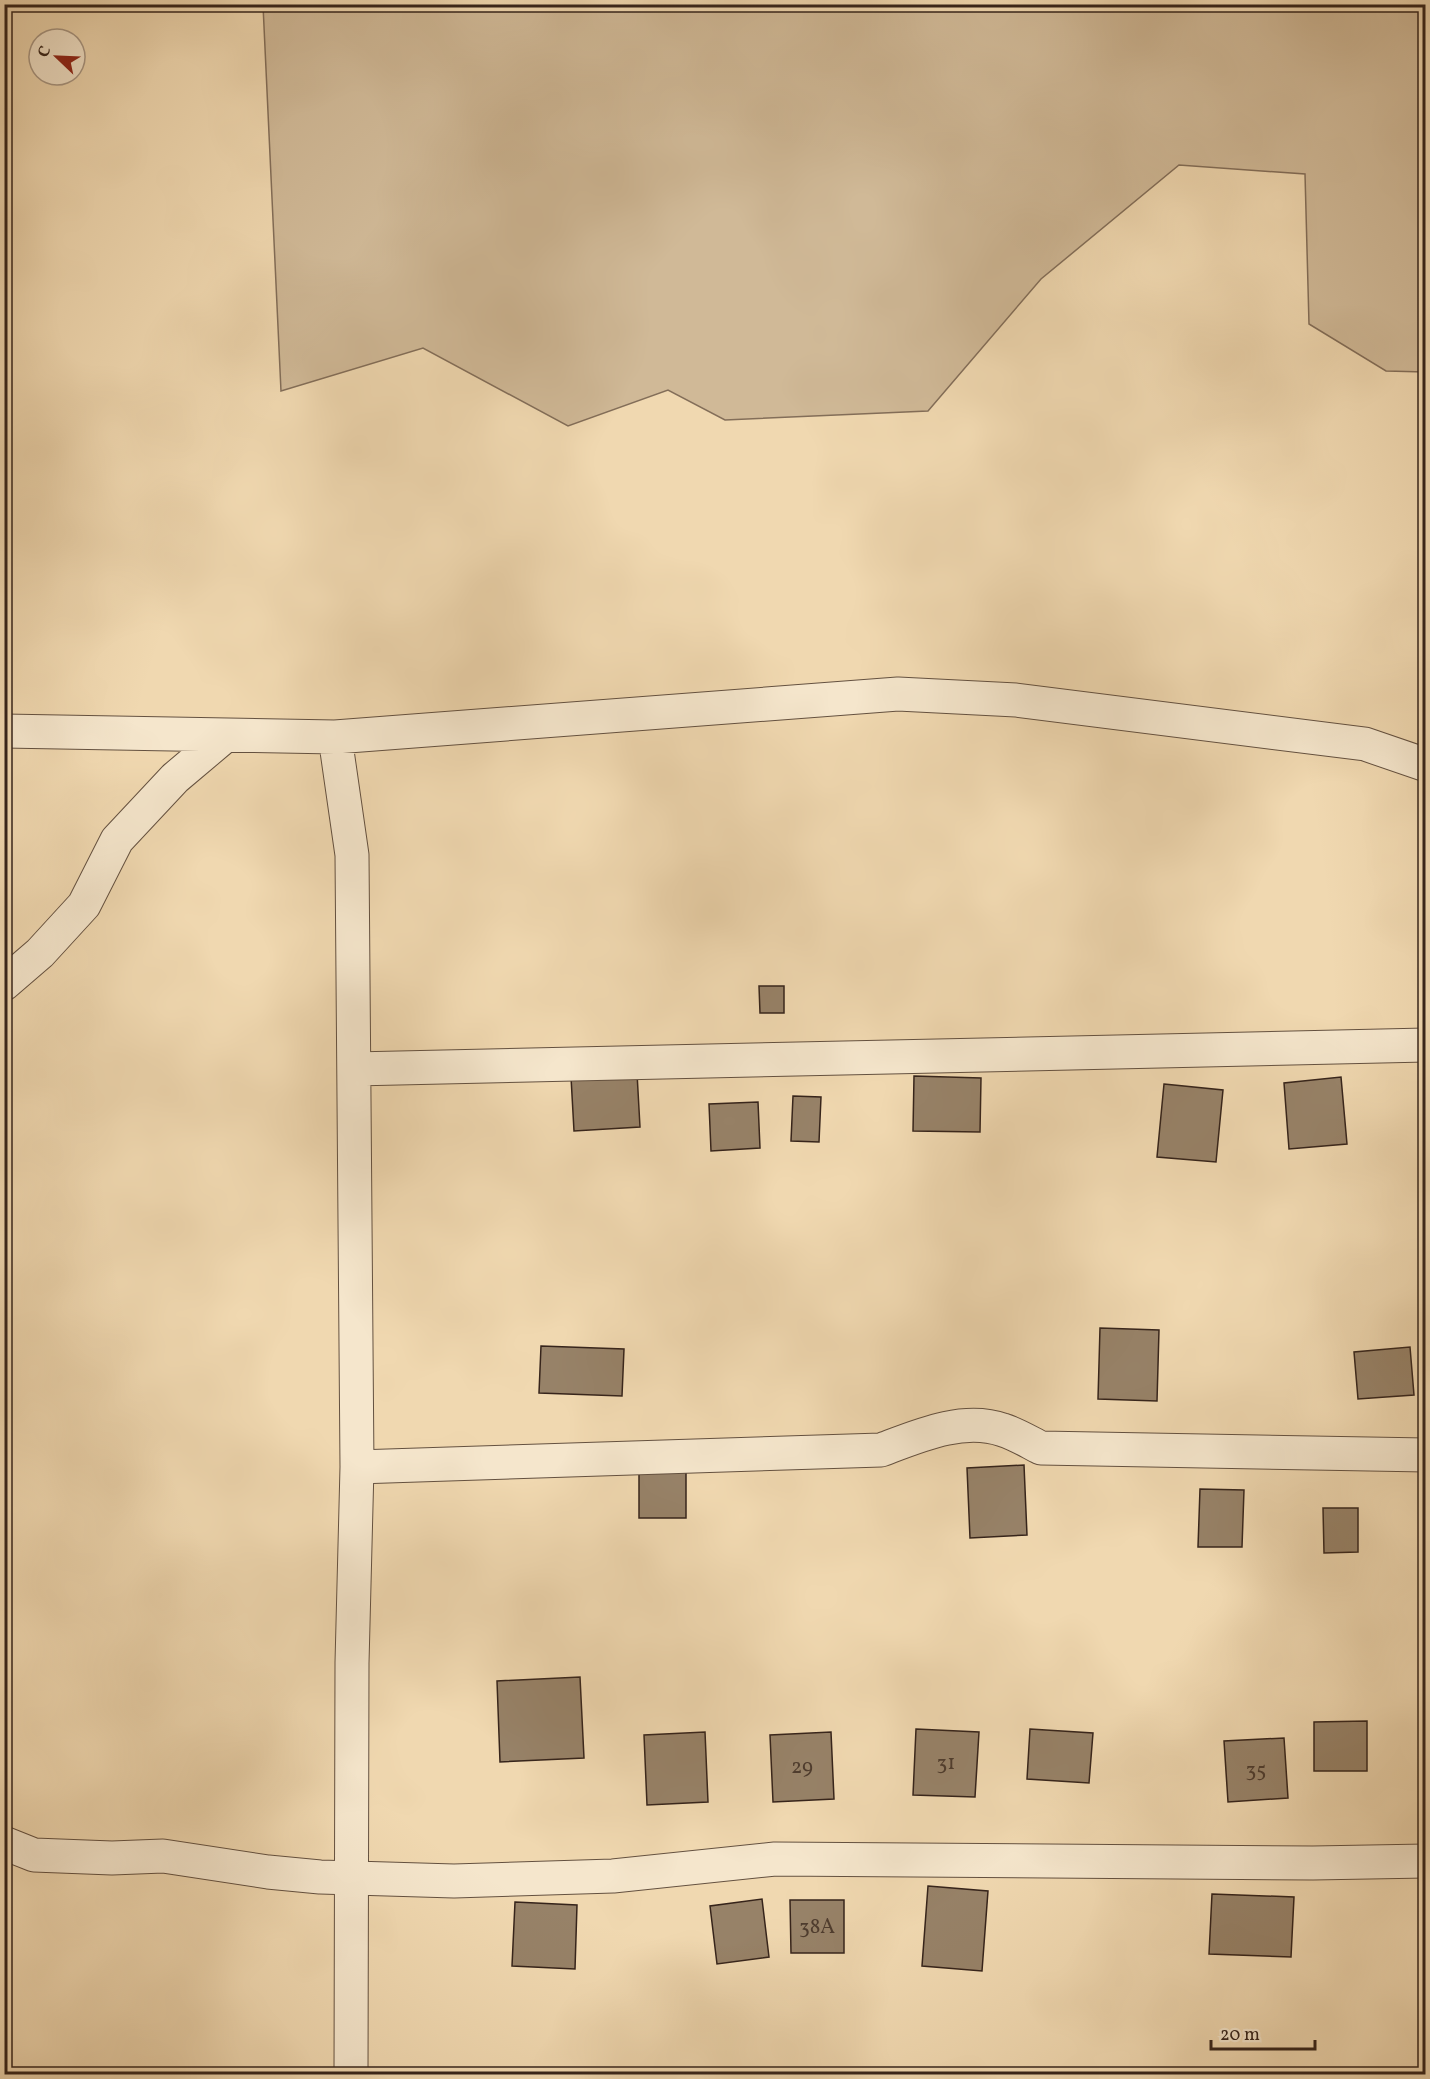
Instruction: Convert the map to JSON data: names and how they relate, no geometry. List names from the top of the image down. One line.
{"house_numbers":["31","29","35","38А"],"scale_bar":"20 m","north":"top left"}
